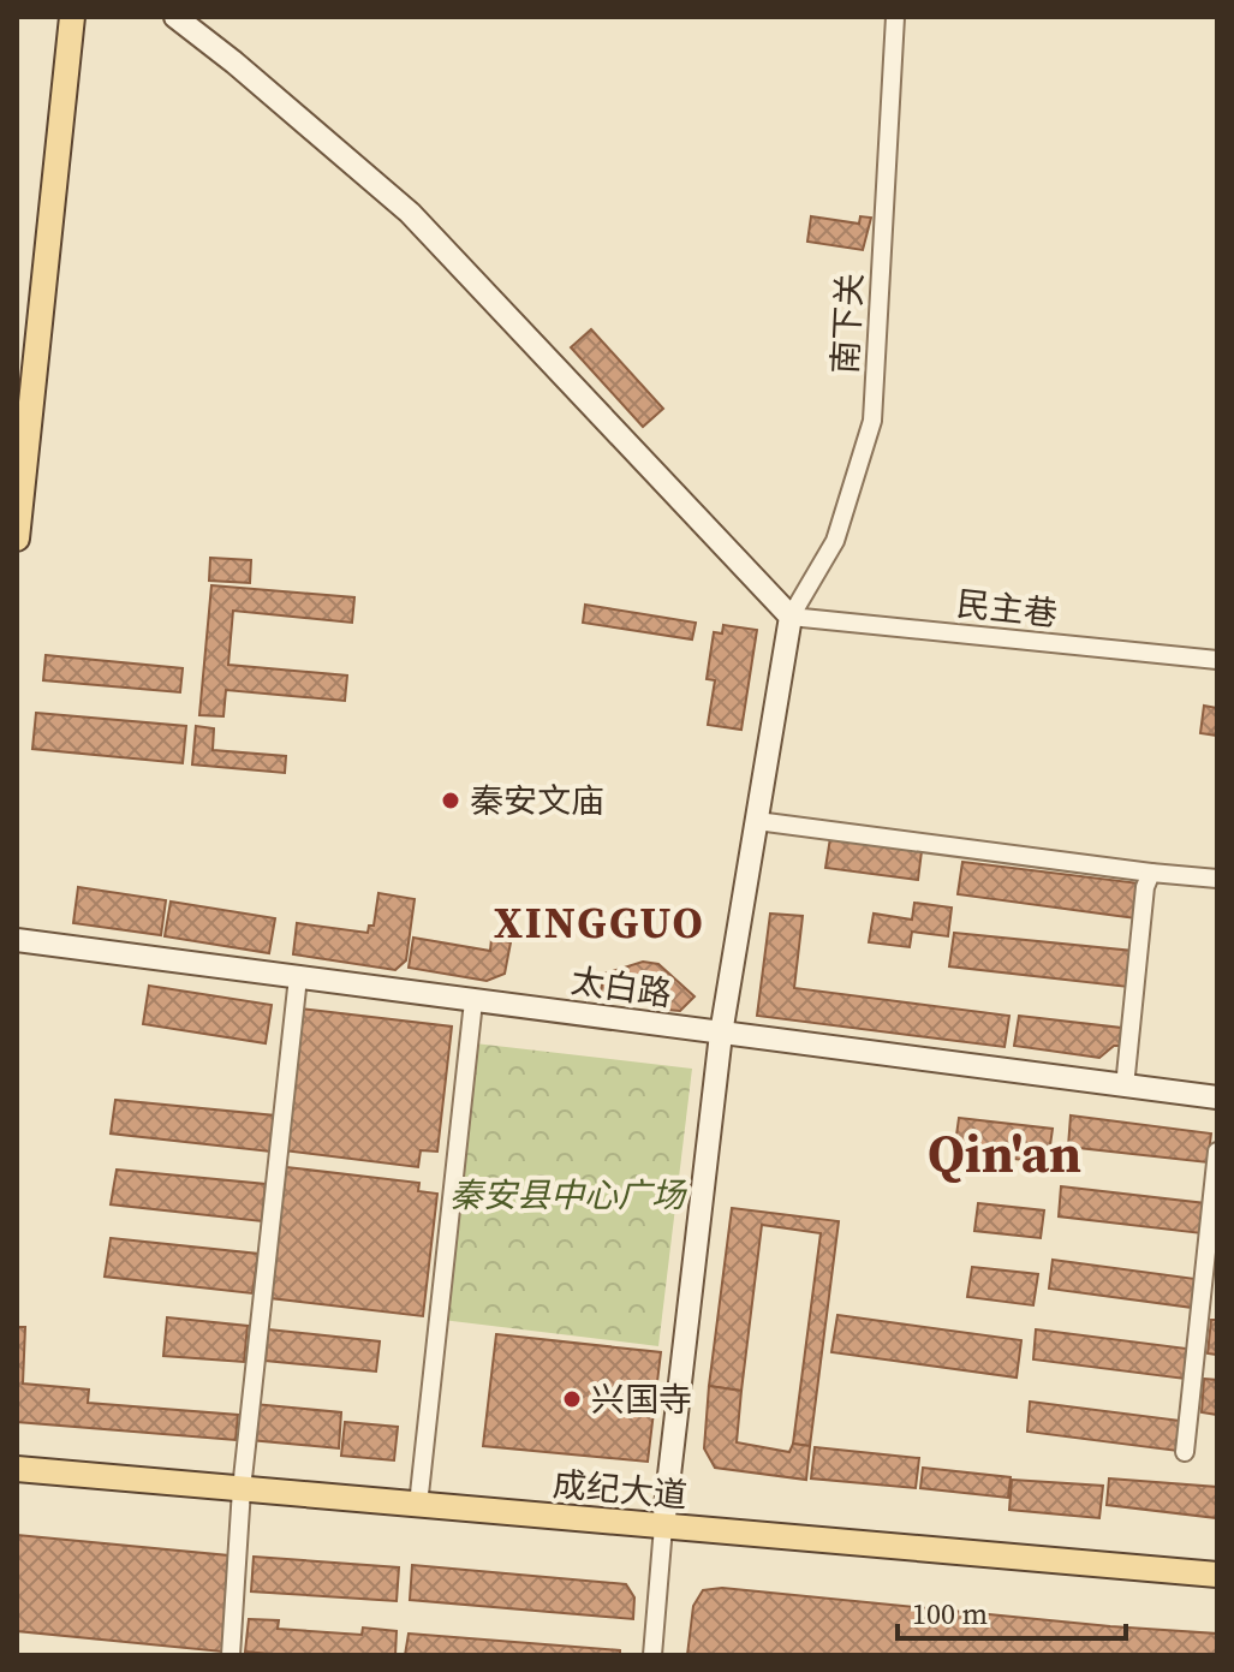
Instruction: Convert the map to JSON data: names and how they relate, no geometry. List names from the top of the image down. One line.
{"streets":{"main road":["太白路","成纪大道"],"street":["南下关","民主巷"]},"crossings":[["南下关","民主巷"]],"districts":["XINGGUO","Qin'an"],"parks":["秦安县中心广场"],"places":["秦安文庙","兴国寺"],"scale_bar":"100 m"}
